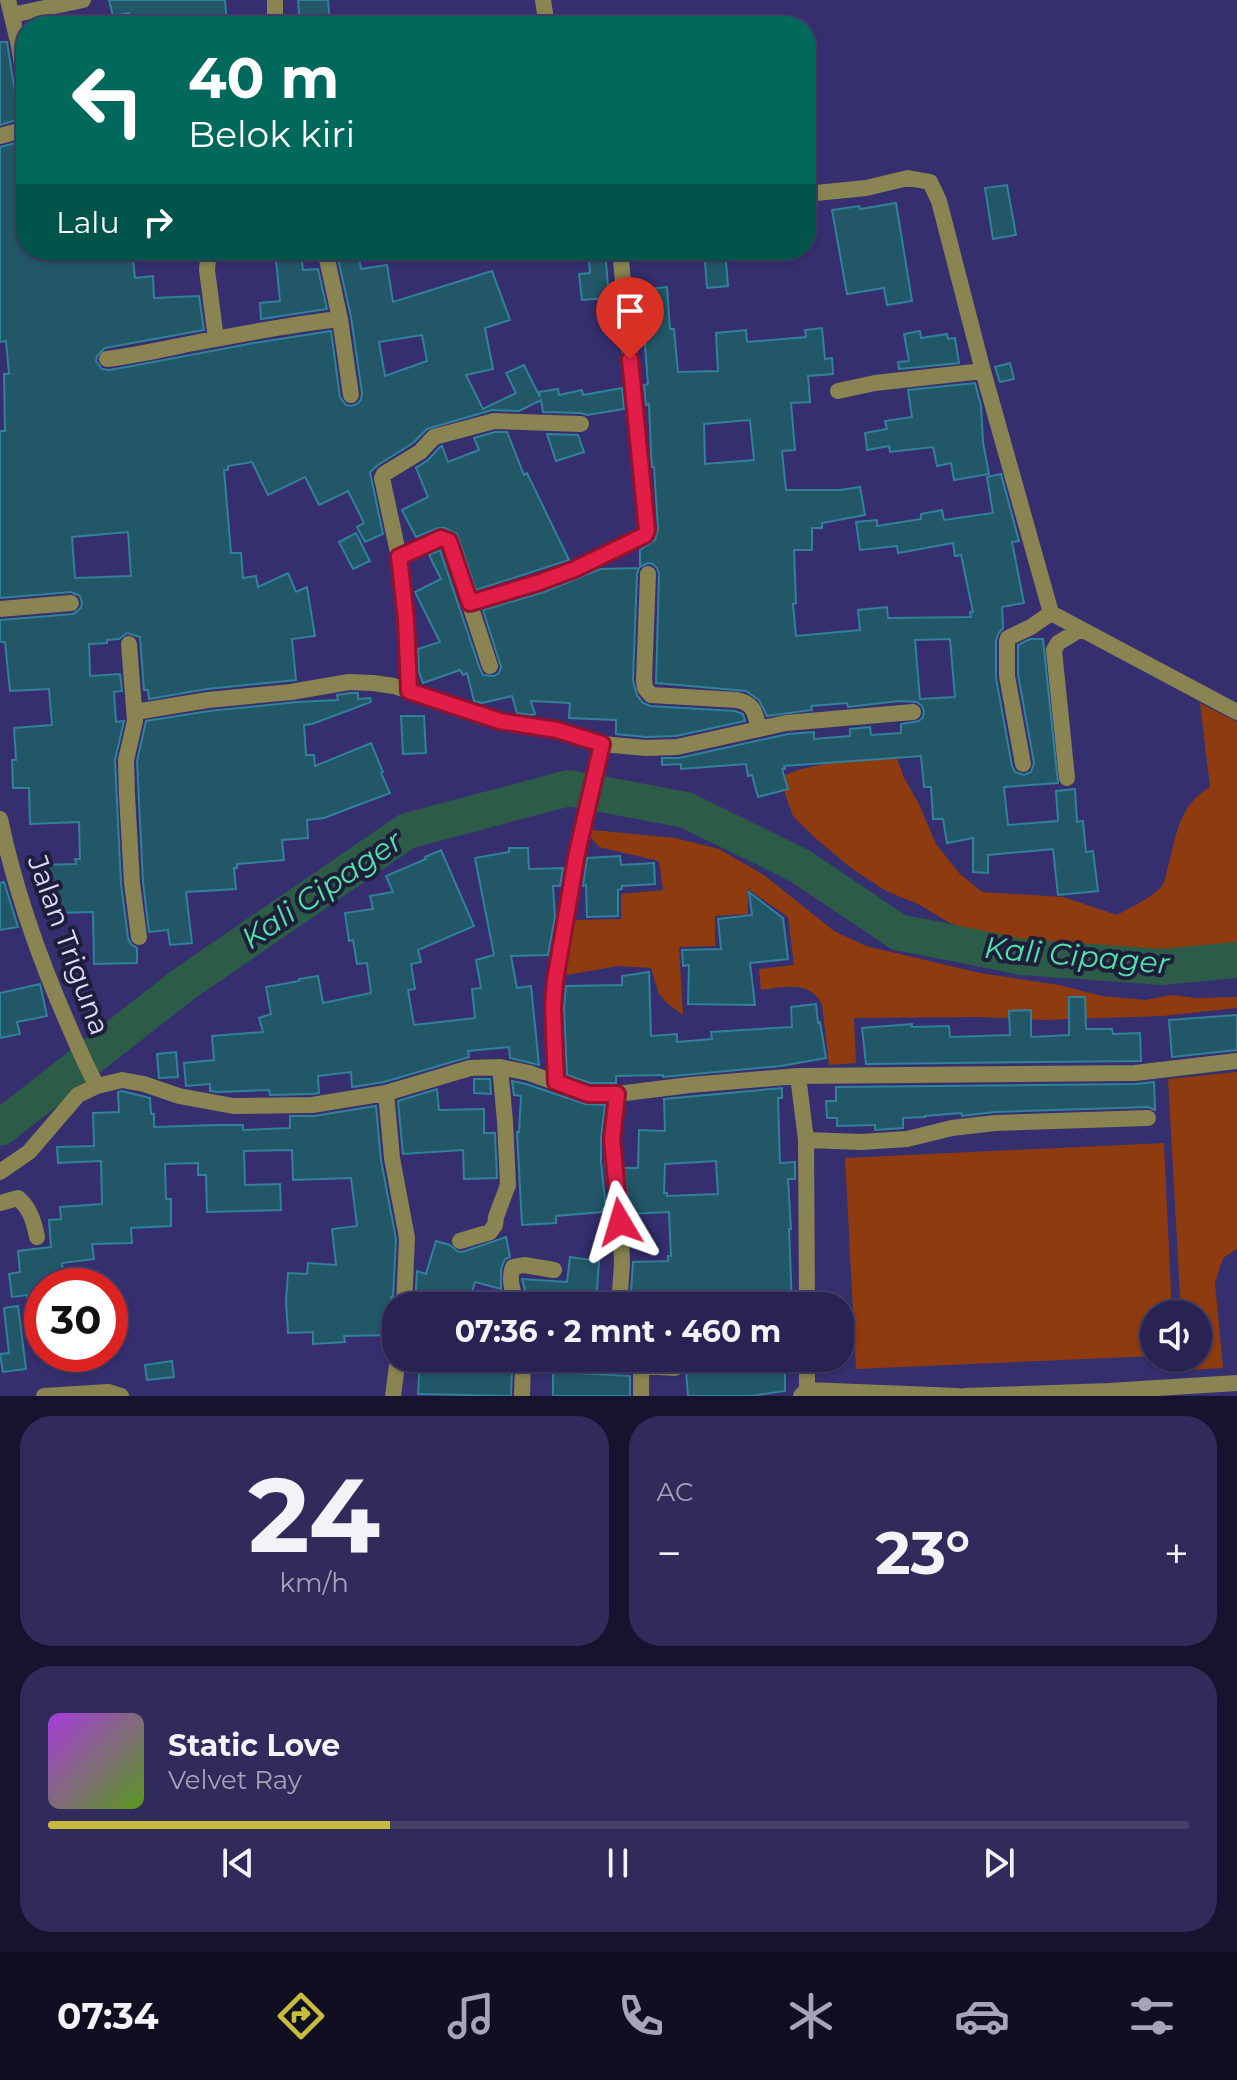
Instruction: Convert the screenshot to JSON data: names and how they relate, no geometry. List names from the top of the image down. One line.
{"streets":{"street":["Jalan Triguna"]},"water":["Kali Cipager"],"page":{"turn":["40 m","Belok kiri"],"then":"Lalu","limit":"30","trip":"07:36 · 2 mnt · 460 m","tile":[["24","km/h"],"AC"],"heat":["−","23°","+"],"song":["Static Love","Velvet Ray"],"tabs":"07:34"}}
